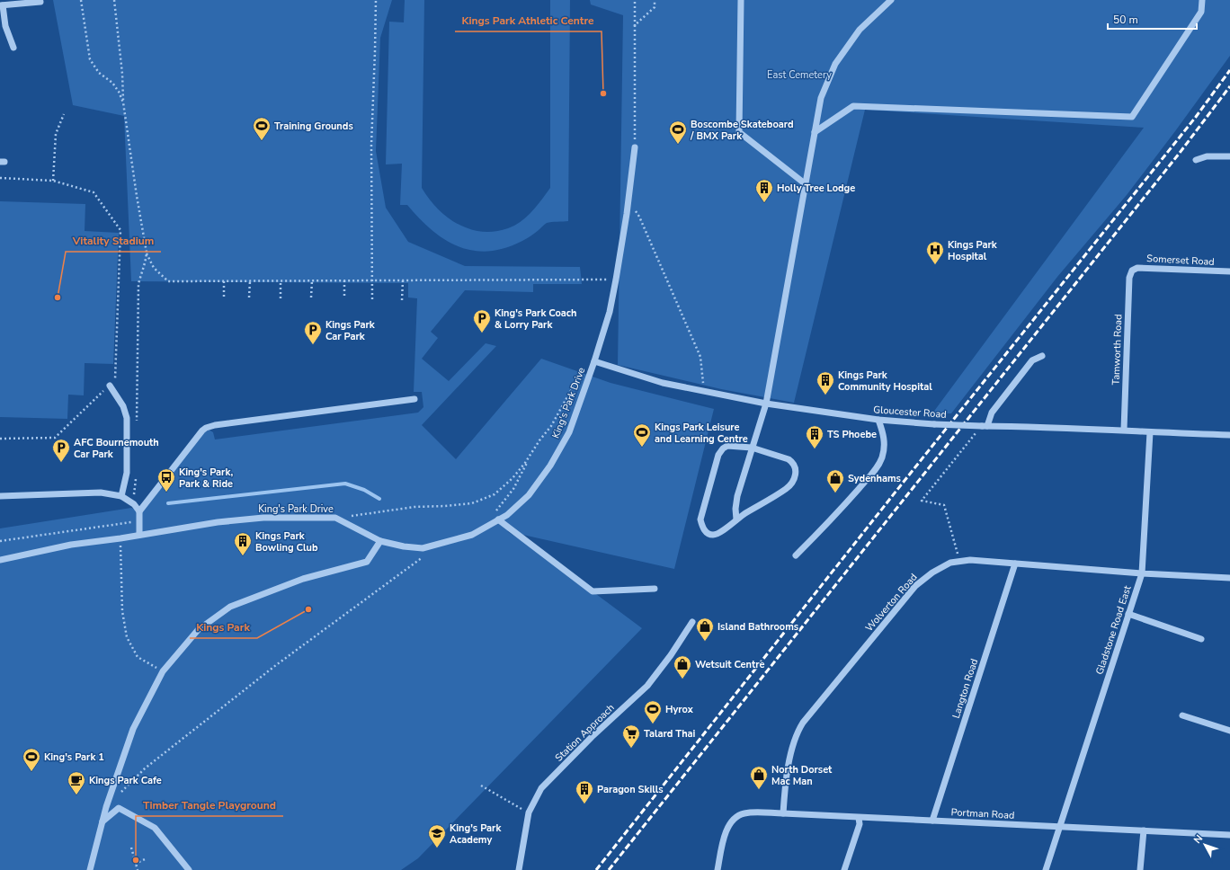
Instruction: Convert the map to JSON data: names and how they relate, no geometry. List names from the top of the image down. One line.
{"streets":{"street":["Somerset Road","Tamworth Road","King's Park Drive","Gloucester Road","Wolverton Road","Gladstone Road East","Langton Road","Station Approach","Portman Road"]},"crossings":[["Somerset Road","Tamworth Road"],["Tamworth Road","Gloucester Road"],["King's Park Drive","Gloucester Road"],["Gloucester Road","Gladstone Road East"],["Wolverton Road","Gladstone Road East"],["Wolverton Road","Langton Road"],["Wolverton Road","Portman Road"],["Gladstone Road East","Portman Road"],["Langton Road","Portman Road"]],"parks":["East Cemetery"],"places":{"other":["Kings Park Athletic Centre","Vitality Stadium","Kings Park","Timber Tangle Playground"],"sports":["Training Grounds","Boscombe Skateboard / BMX Park","Kings Park Leisure and Learning Centre","Hyrox","King's Park 1"],"building":["Holly Tree Lodge","Kings Park Community Hospital","TS Phoebe","Kings Park Bowling Club","Paragon Skills"],"hospital":["Kings Park Hospital"],"parking":["King's Park Coach & Lorry Park","Kings Park Car Park","AFC Bournemouth Car Park"],"bus stop":["King's Park, Park & Ride"],"shop":["Sydenhams","Island Bathrooms","Wetsuit Centre","North Dorset Mac Man"],"supermarket":["Talard Thai"],"cafe":["Kings Park Cafe"],"school or university":["King's Park Academy"]},"scale_bar":"50 m","north":"top left"}
